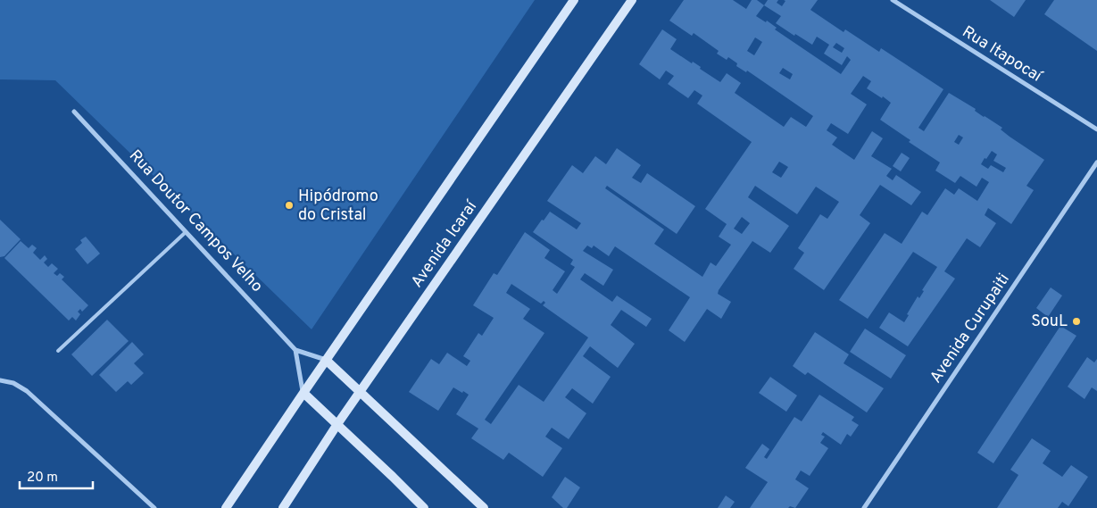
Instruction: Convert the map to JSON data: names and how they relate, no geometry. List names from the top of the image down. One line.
{"streets":{"main road":["Avenida Icaraí"],"street":["Rua Itapocaí","Rua Doutor Campos Velho","Avenida Curupaiti"]},"places":["Hipódromo do Cristal","SouL"],"scale_bar":"20 m"}
